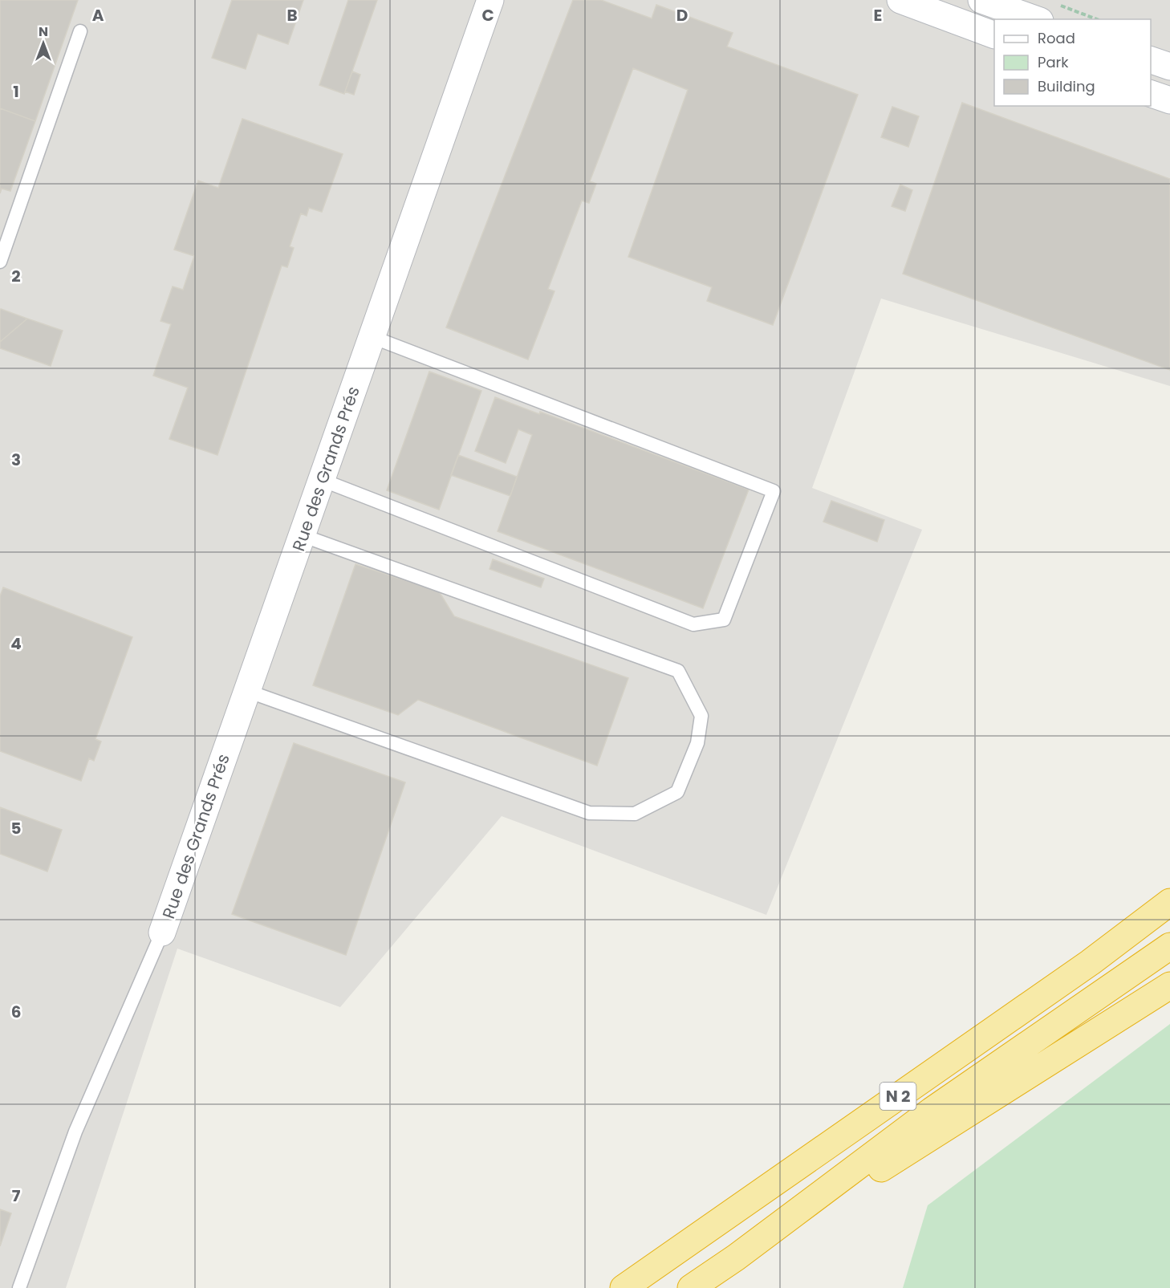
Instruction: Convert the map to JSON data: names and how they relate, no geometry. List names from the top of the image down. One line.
{"streets":{"highway":["N 2"],"street":["Rue des Grands Prés"]},"legend":["Road","Park","Building"],"north":"top","grid":{"columns":["A","B","C","D","E"],"rows":["1","2","3","4","5","6","7"]}}
